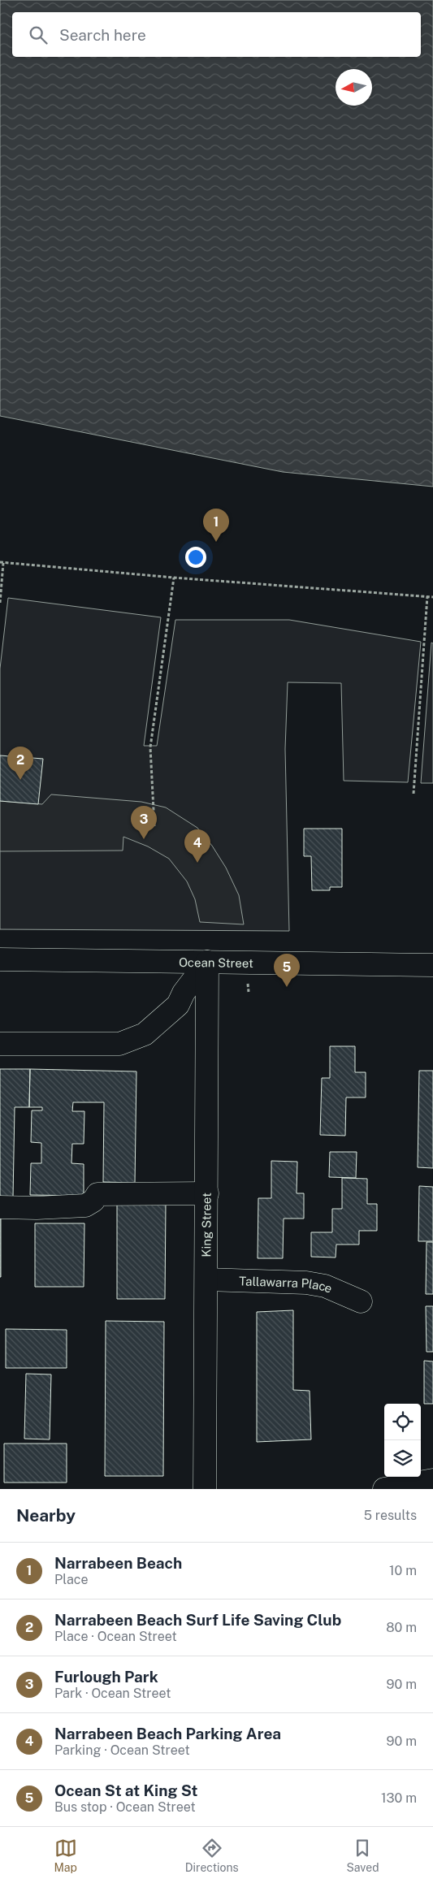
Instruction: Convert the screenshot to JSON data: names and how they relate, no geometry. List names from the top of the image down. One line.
{"streets":{"main road":["Ocean Street","King Street","Tallawarra Place"]},"crossings":[["Ocean Street","King Street"],["King Street","Tallawarra Place"]],"north":"left","page":{"search":"Search here","pins":["1","2","3","4","5"],"heading":["Nearby","5 results"],"list":[{"mark":"1","name":"Narrabeen Beach","note":"Place","value":"10 m"},{"mark":"2","name":"Narrabeen Beach Surf Life Saving Club","note":"Place · Ocean Street","value":"80 m"},{"mark":"3","name":"Furlough Park","note":"Park · Ocean Street","value":"90 m"},{"mark":"4","name":"Narrabeen Beach Parking Area","note":"Parking · Ocean Street","value":"90 m"},{"mark":"5","name":"Ocean St at King St","note":"Bus stop · Ocean Street","value":"130 m"}],"nav":["Map","Directions","Saved"]}}
